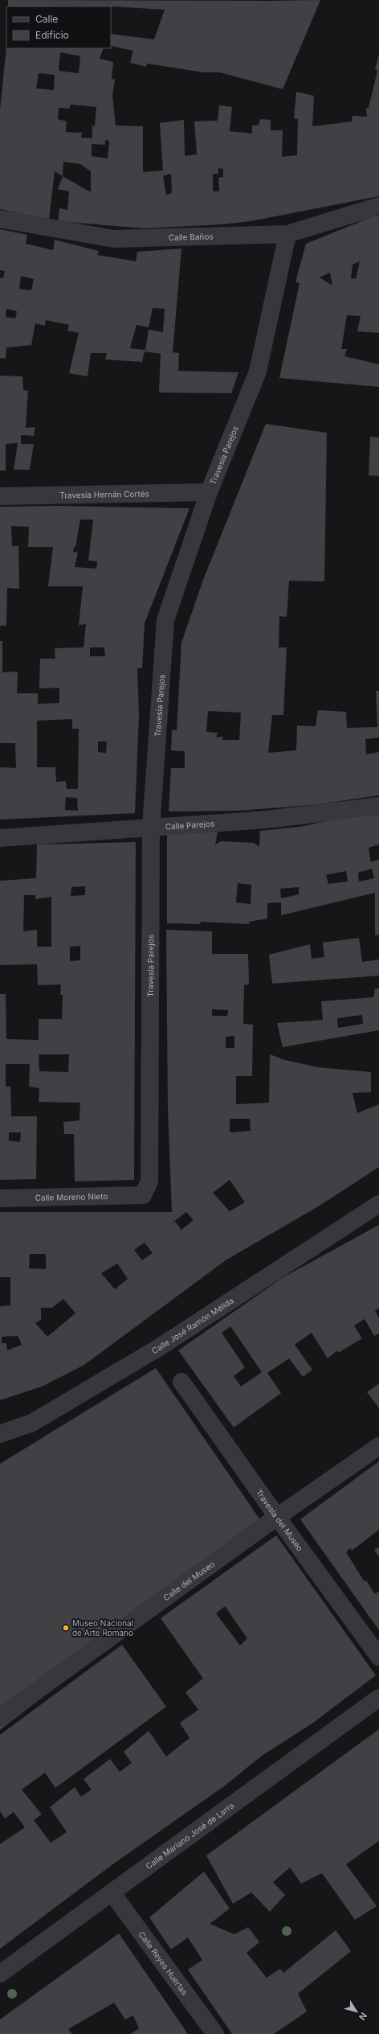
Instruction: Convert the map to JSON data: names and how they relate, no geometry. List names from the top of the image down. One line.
{"streets":{"street":["Calle Baños","Travesía Parejos","Travesía Hernán Cortés","Calle Parejos","Calle Moreno Nieto","Calle José Ramón Mélida","Travesía del Museo","Calle del Museo","Calle Mariano José de Larra","Calle Reyes Huertas"]},"crossings":[["Calle Baños","Travesía Parejos"],["Travesía Parejos","Travesía Hernán Cortés"],["Travesía Parejos","Calle Parejos"],["Travesía Parejos","Calle Moreno Nieto"],["Travesía del Museo","Calle del Museo"],["Calle Mariano José de Larra","Calle Reyes Huertas"]],"places":["Museo Nacional de Arte Romano"],"legend":["Calle","Edificio"],"north":"bottom right"}
